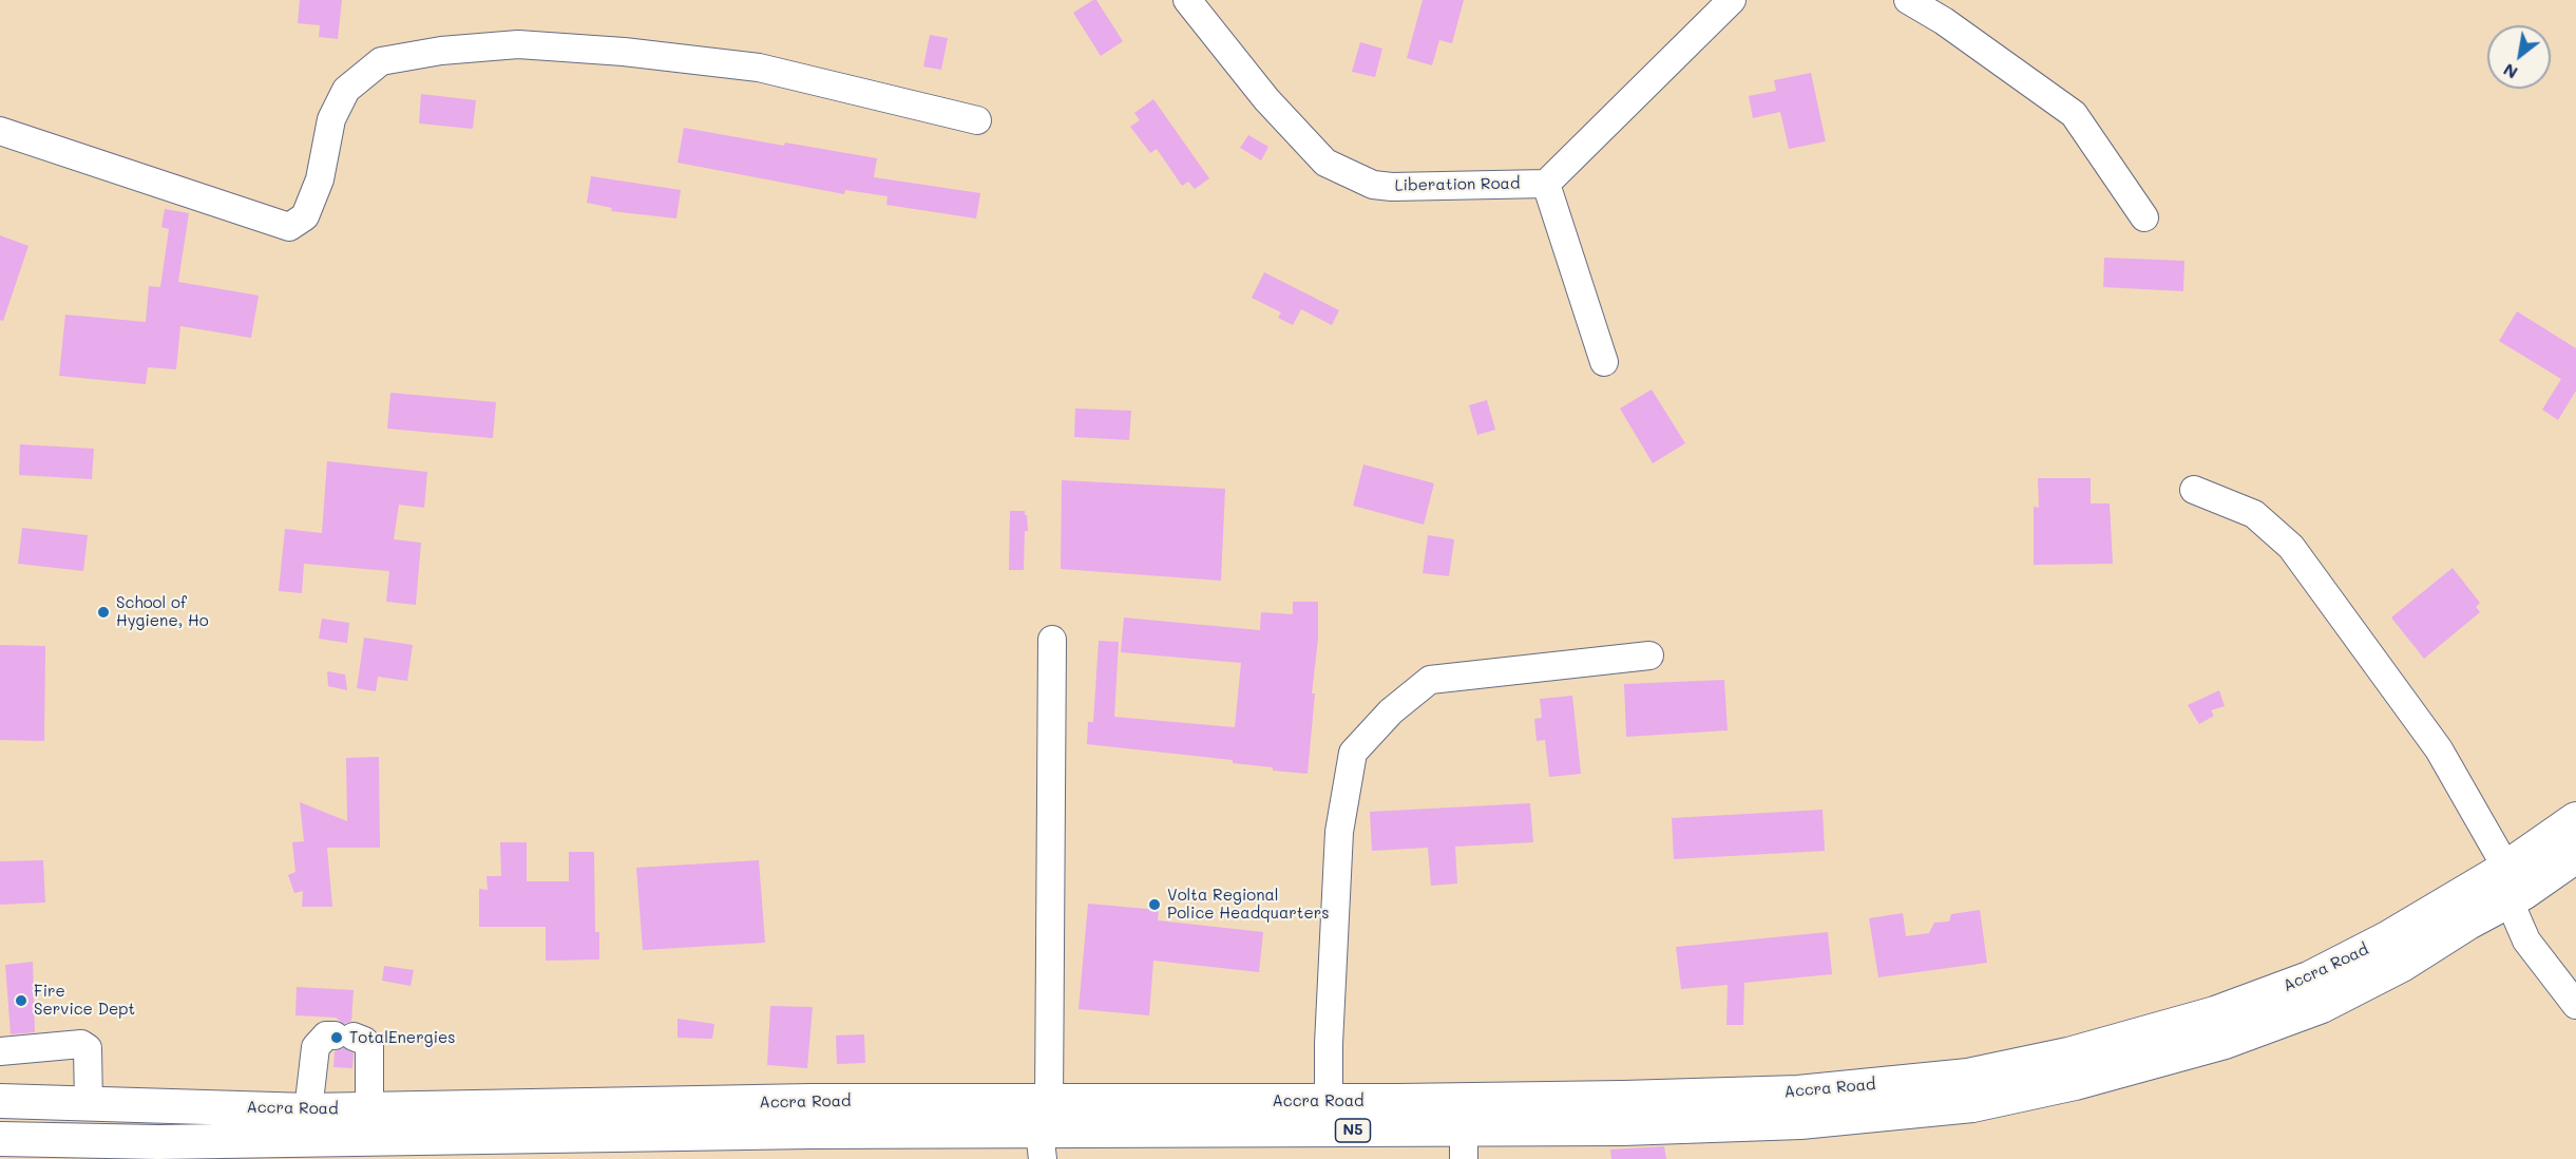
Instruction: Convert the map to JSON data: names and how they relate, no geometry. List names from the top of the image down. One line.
{"streets":{"main road":["Accra Road","N5"],"street":["Liberation Road"]},"places":["School of Hygiene, Ho","Volta Regional Police Headquarters","Fire Service Dept","TotalEnergies"],"north":"bottom left"}
